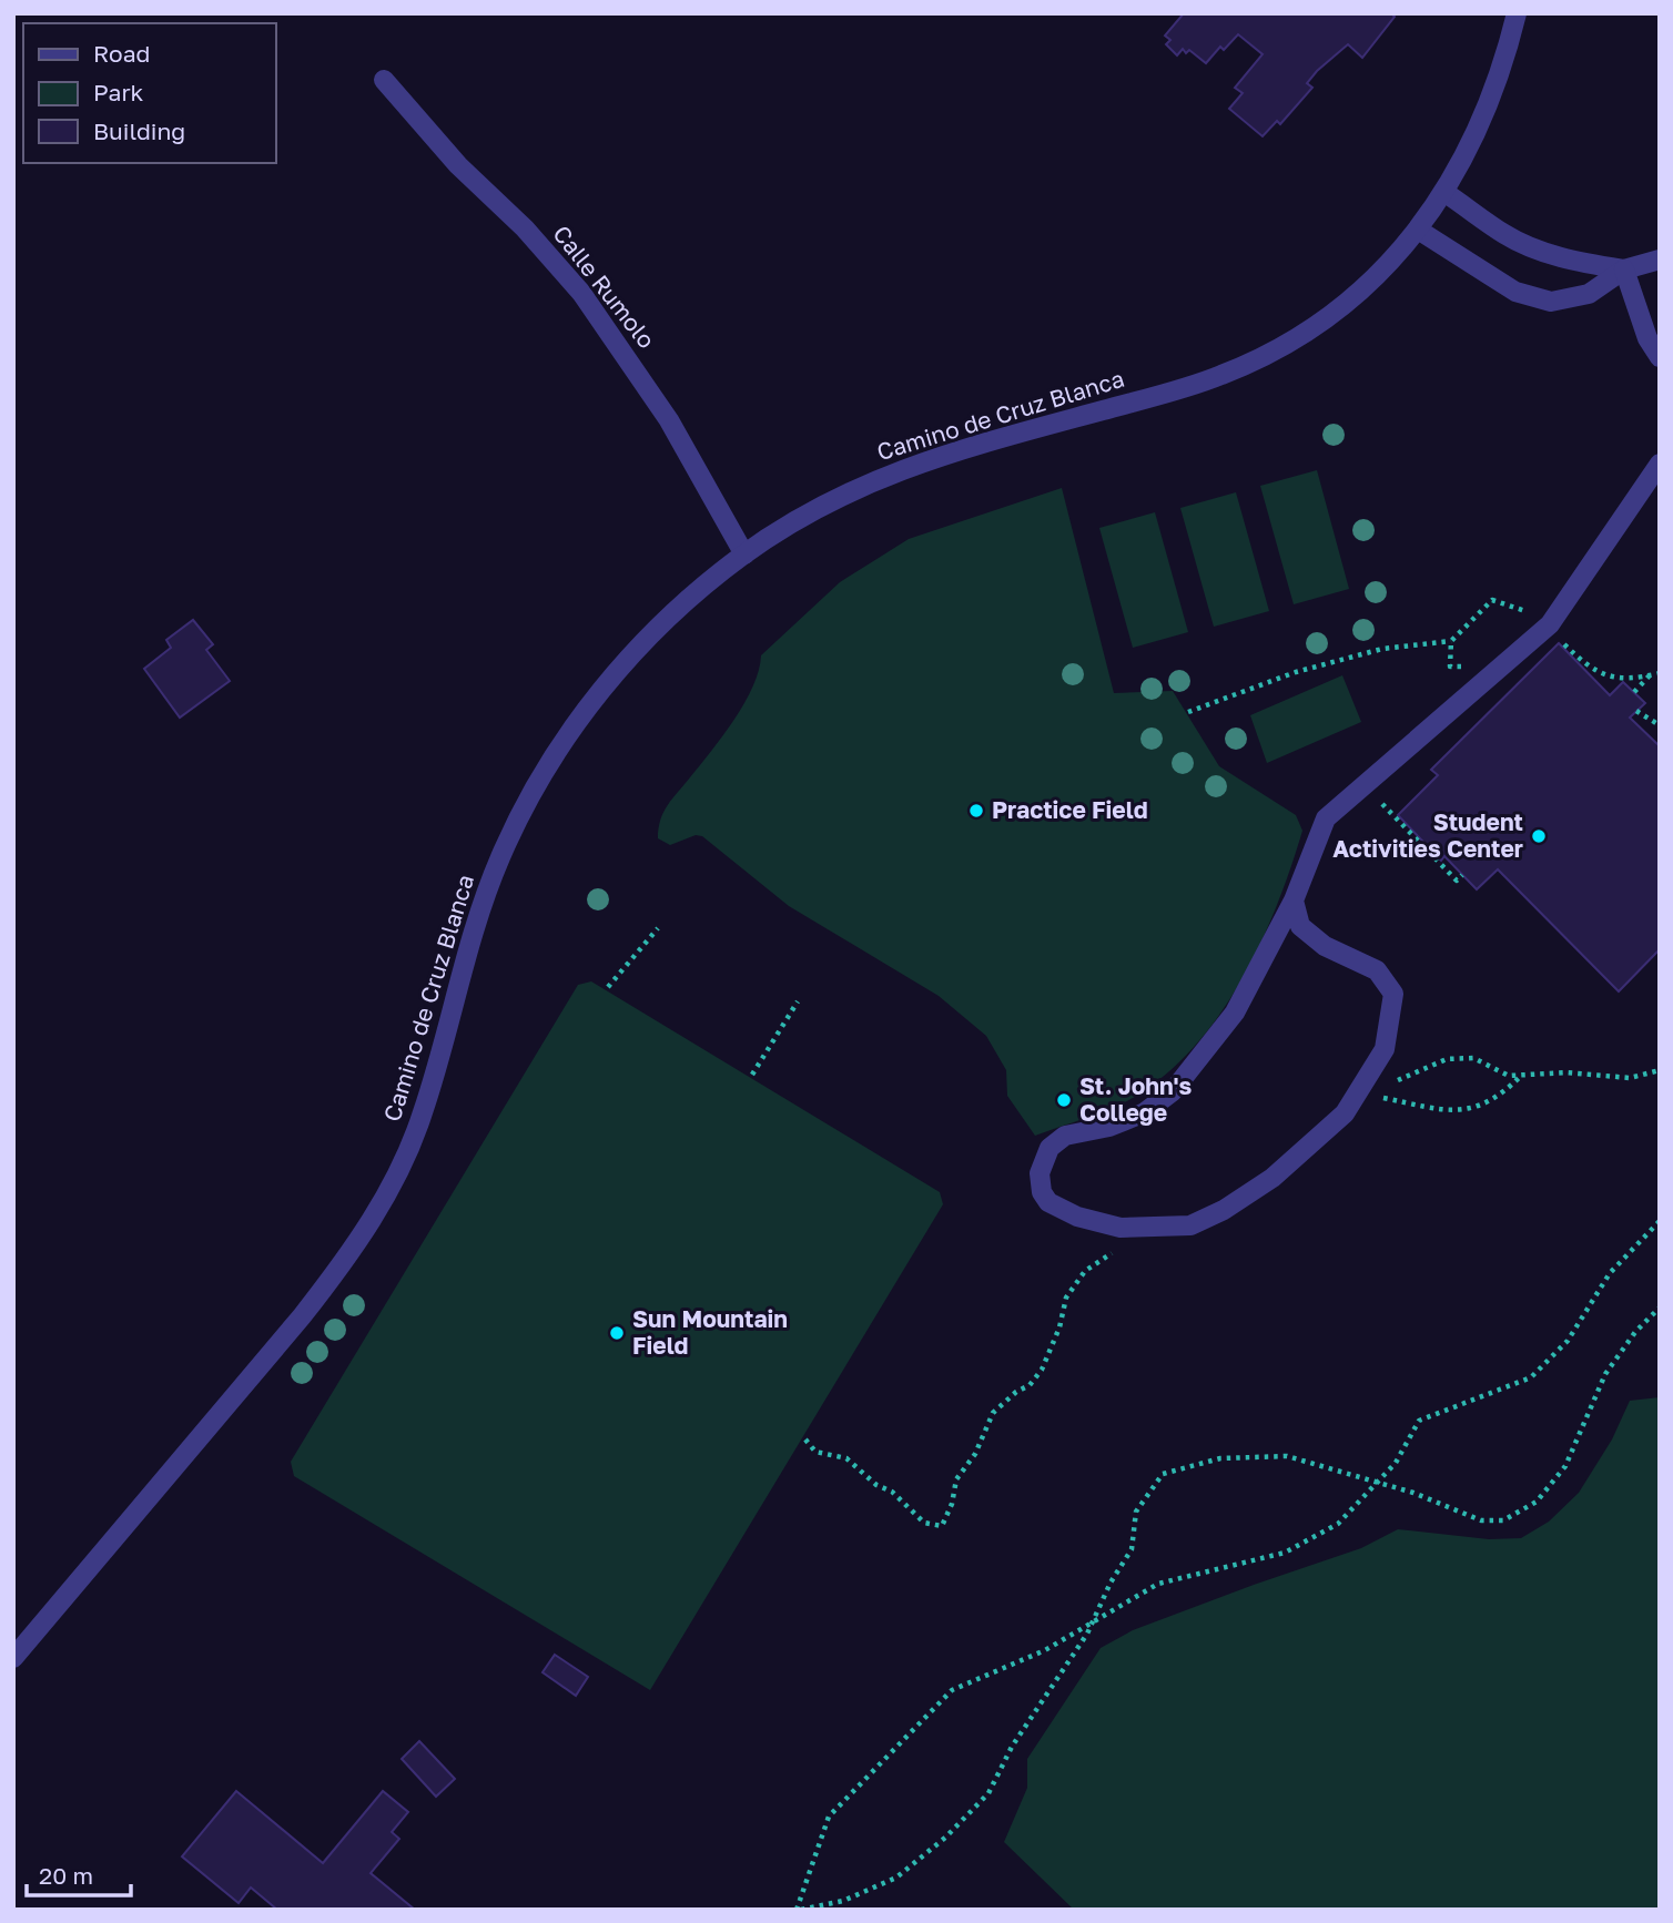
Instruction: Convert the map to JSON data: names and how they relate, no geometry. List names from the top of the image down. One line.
{"streets":{"street":["Calle Rumolo","Camino de Cruz Blanca"]},"crossings":[["Calle Rumolo","Camino de Cruz Blanca"]],"places":["Practice Field","Student Activities Center","St. John's College","Sun Mountain Field"],"legend":["Road","Park","Building"],"scale_bar":"20 m"}
